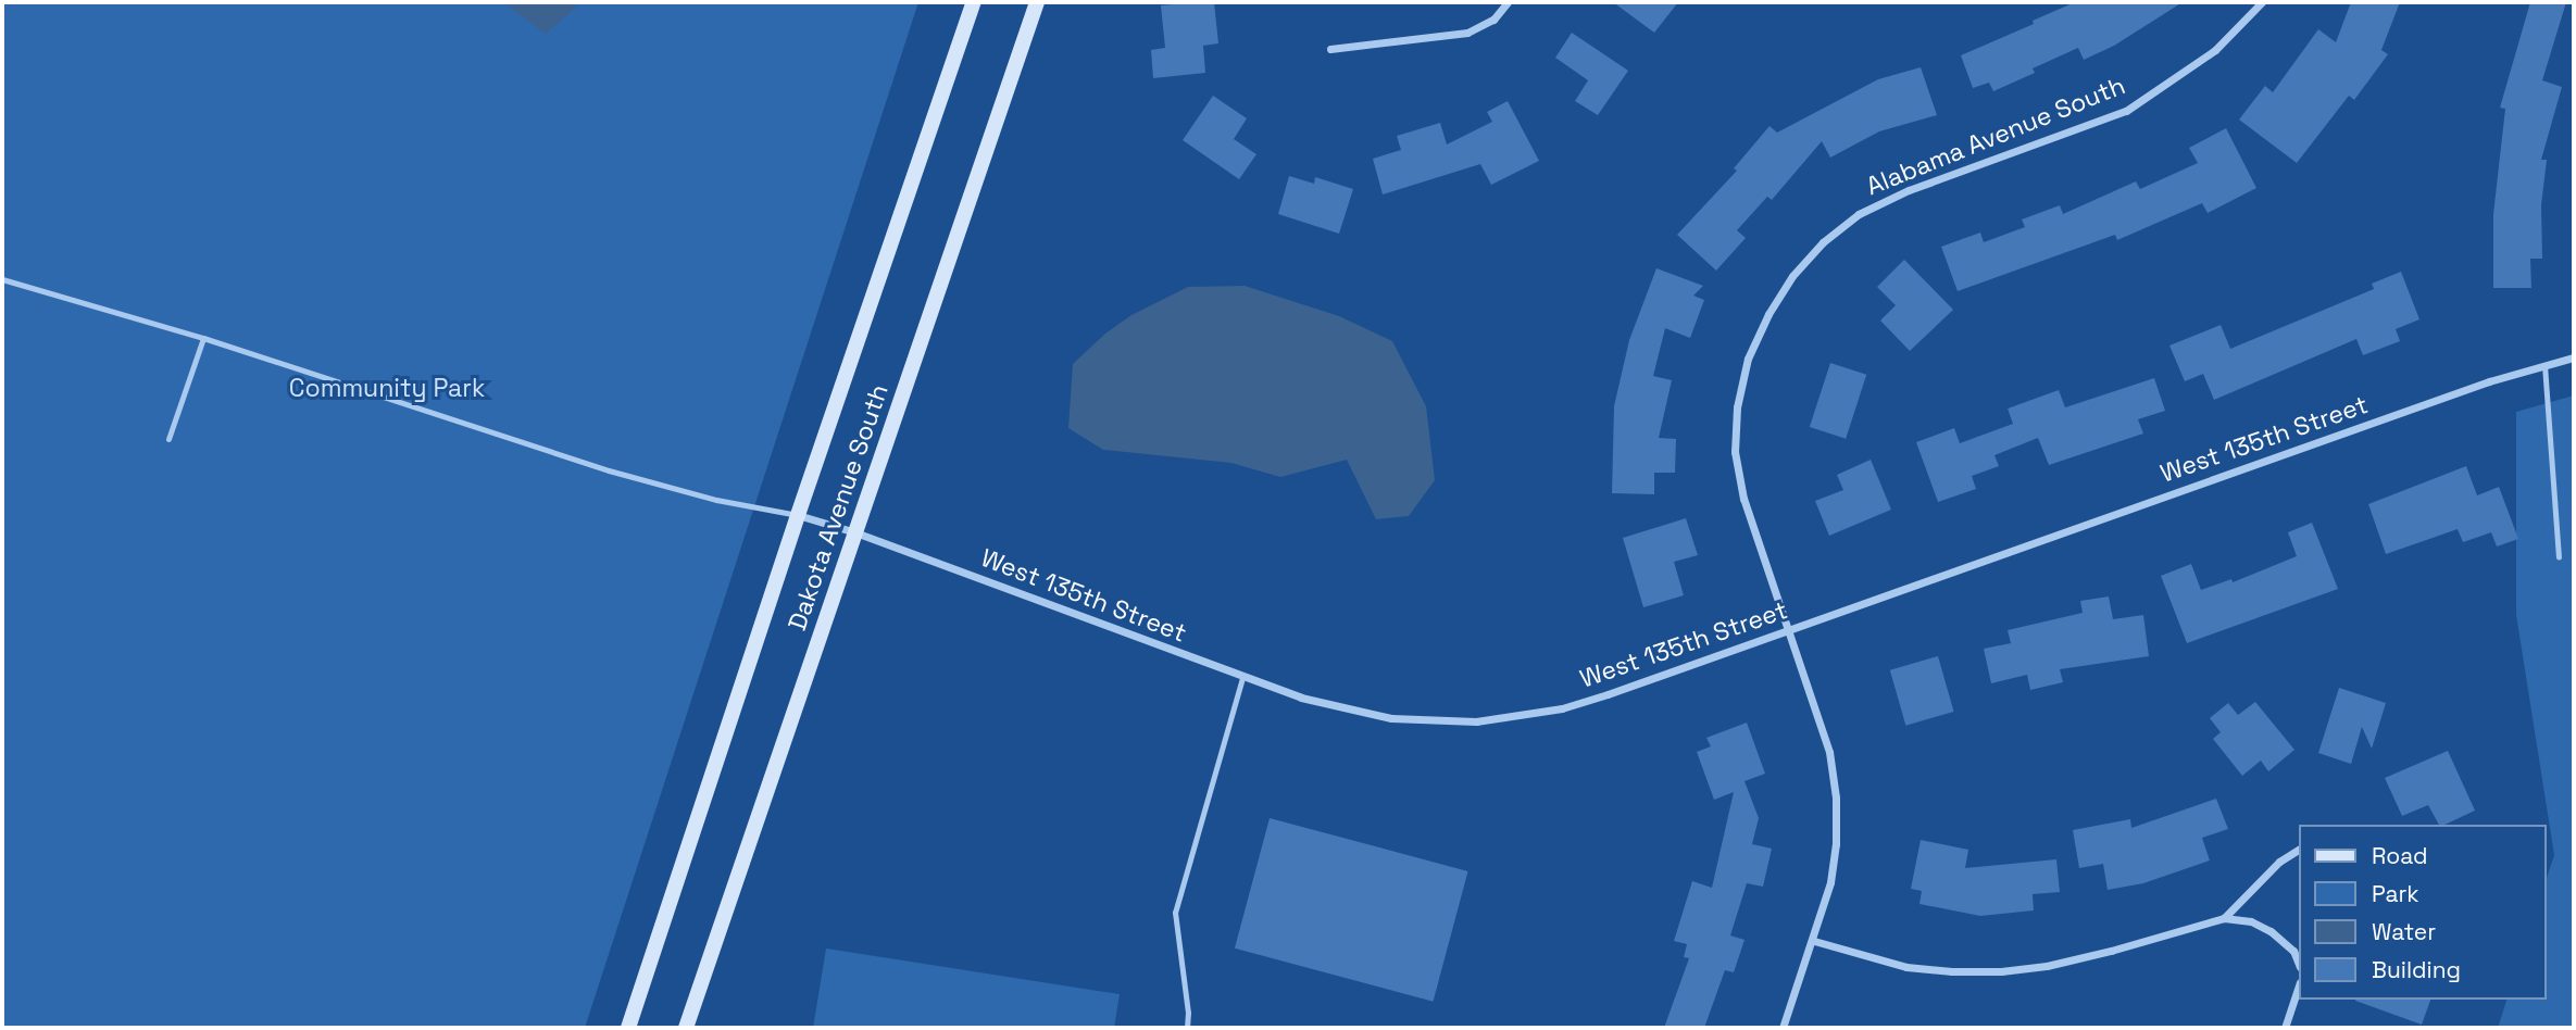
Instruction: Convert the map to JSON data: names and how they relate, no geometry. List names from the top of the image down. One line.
{"streets":{"main road":["Dakota Avenue South"],"street":["Alabama Avenue South","West 135th Street"]},"crossings":[["Alabama Avenue South","West 135th Street"],["West 135th Street","Dakota Avenue South"]],"parks":["Community Park"],"legend":["Road","Park","Water","Building"]}
